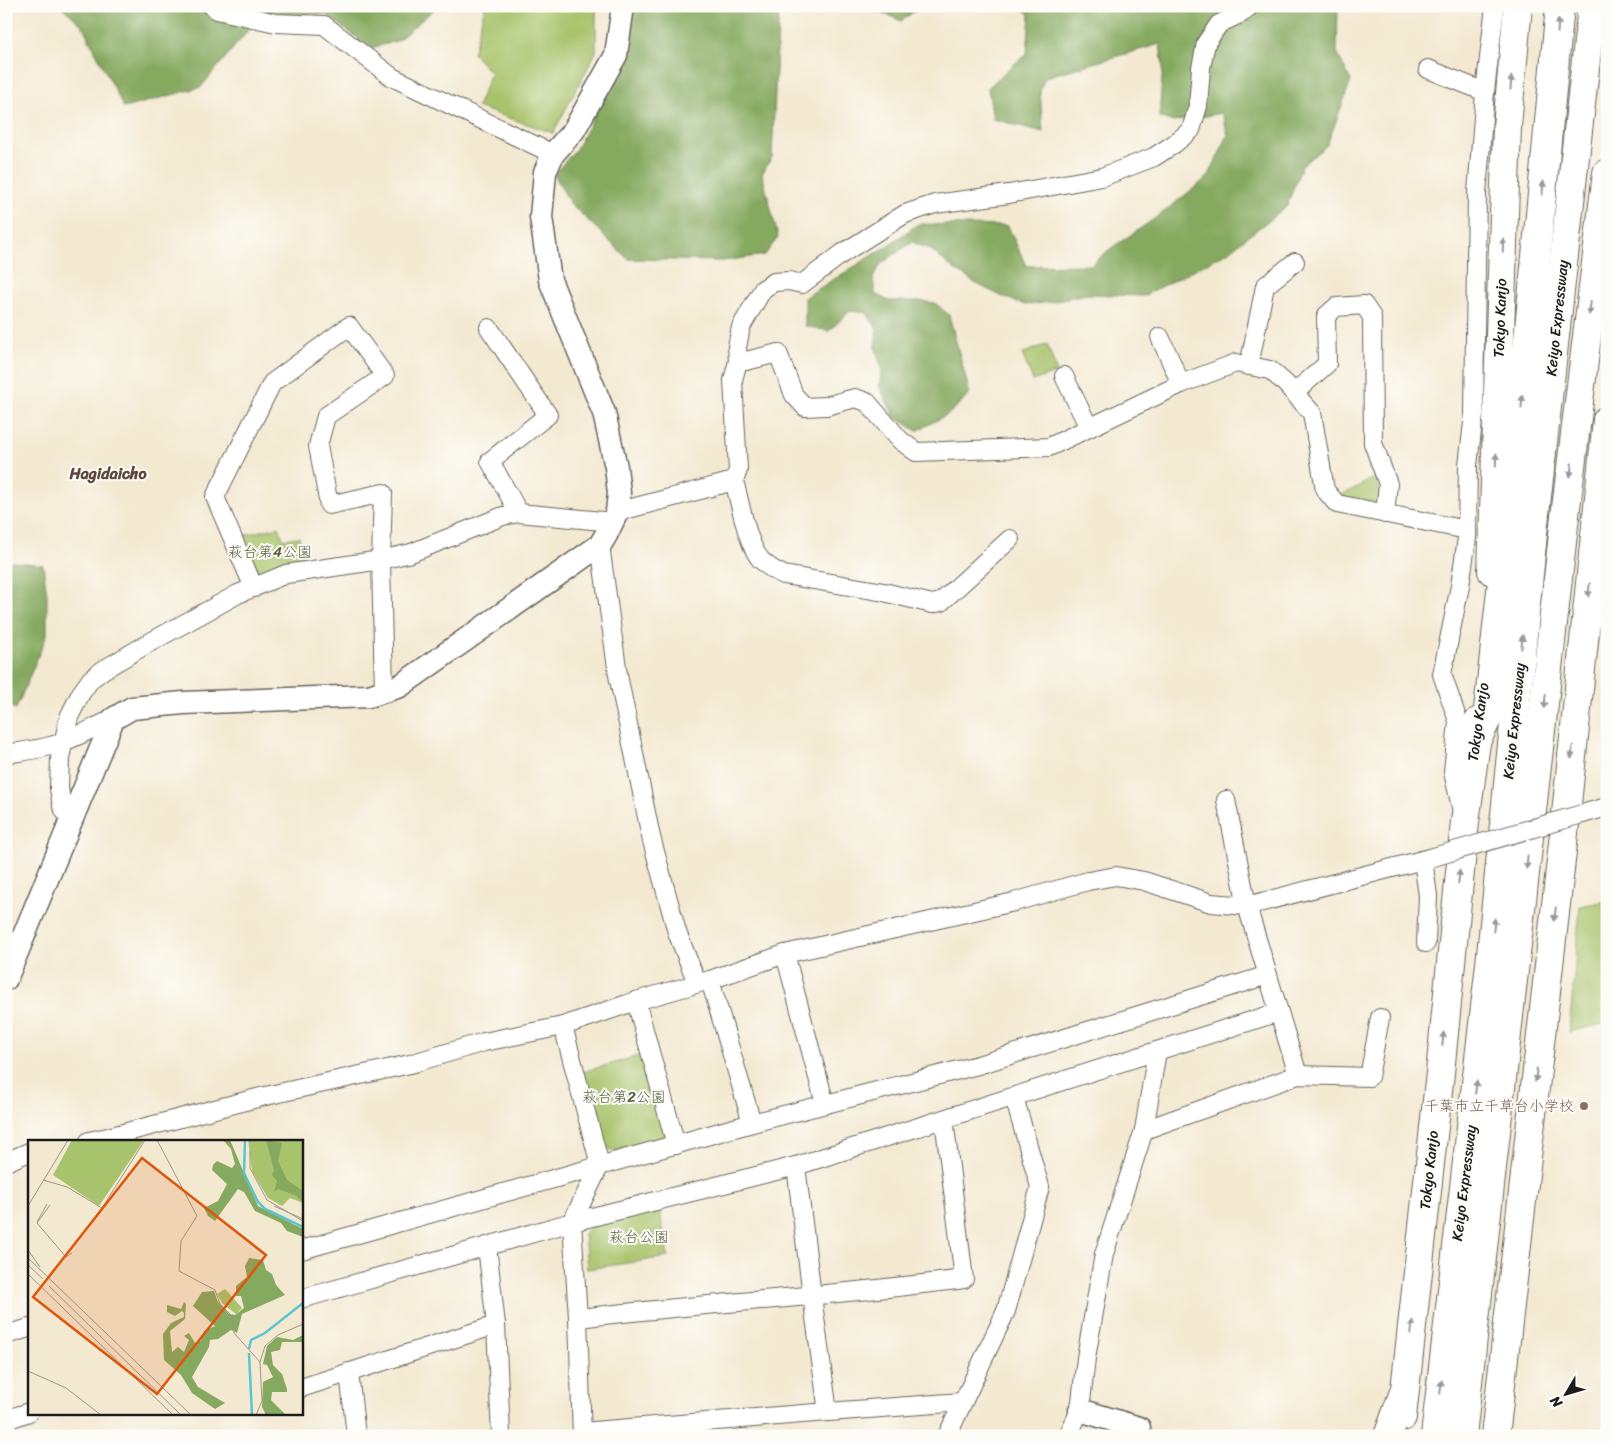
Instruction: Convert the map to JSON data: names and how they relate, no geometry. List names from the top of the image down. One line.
{"streets":{"highway":["Tokyo Kanjo","Keiyo Expressway"]},"districts":["Hagidaicho"],"parks":["萩台第4公園","萩台第2公園","萩台公園"],"places":["千葉市立千草台小学校"],"north":"bottom left"}
